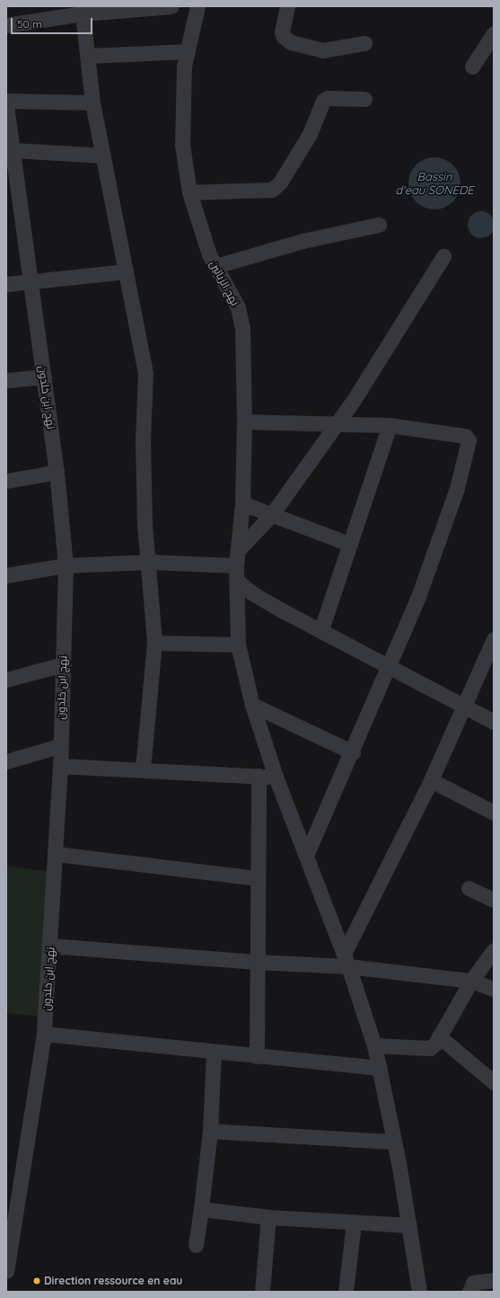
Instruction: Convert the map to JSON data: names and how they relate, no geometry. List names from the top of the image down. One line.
{"streets":{"street":["نهج الزياتين","نهج ابن خلدون"]},"water":["Bassin d'eau SONEDE"],"places":["Direction ressource en eau"],"scale_bar":"50 m"}
